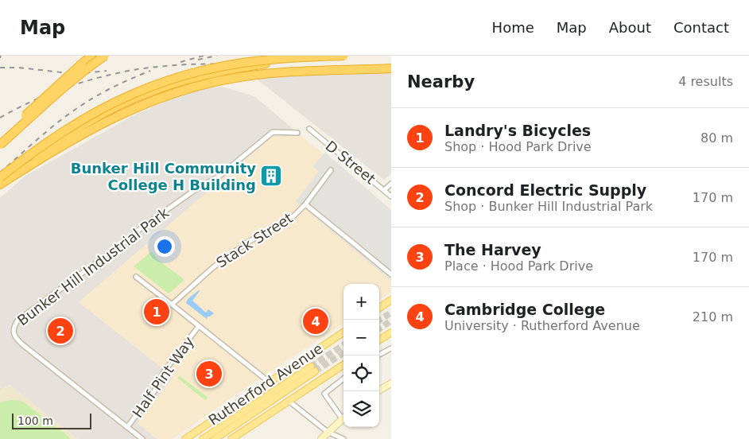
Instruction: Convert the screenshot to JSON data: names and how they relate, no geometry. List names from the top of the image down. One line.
{"streets":{"main road":["Rutherford Avenue"],"street":["D Street","Stack Street","Bunker Hill Industrial Park","Half Pint Way"]},"crossings":[["Bunker Hill Industrial Park","Half Pint Way"]],"places":{"building":["Bunker Hill Community College H Building"]},"scale_bar":"100 m","page":{"header":"Map","nav":["Home","Map","About","Contact"],"heading":["Nearby","4 results"],"list":[{"mark":"1","name":"Landry's Bicycles","note":"Shop · Hood Park Drive","value":"80 m"},{"mark":"2","name":"Concord Electric Supply","note":"Shop · Bunker Hill Industrial Park","value":"170 m"},{"mark":"3","name":"The Harvey","note":"Place · Hood Park Drive","value":"170 m"},{"mark":"4","name":"Cambridge College","note":"University · Rutherford Avenue","value":"210 m"}],"map_buttons":["+","−"],"pins":["1","4","2","3"],"scale":"100 m"}}
